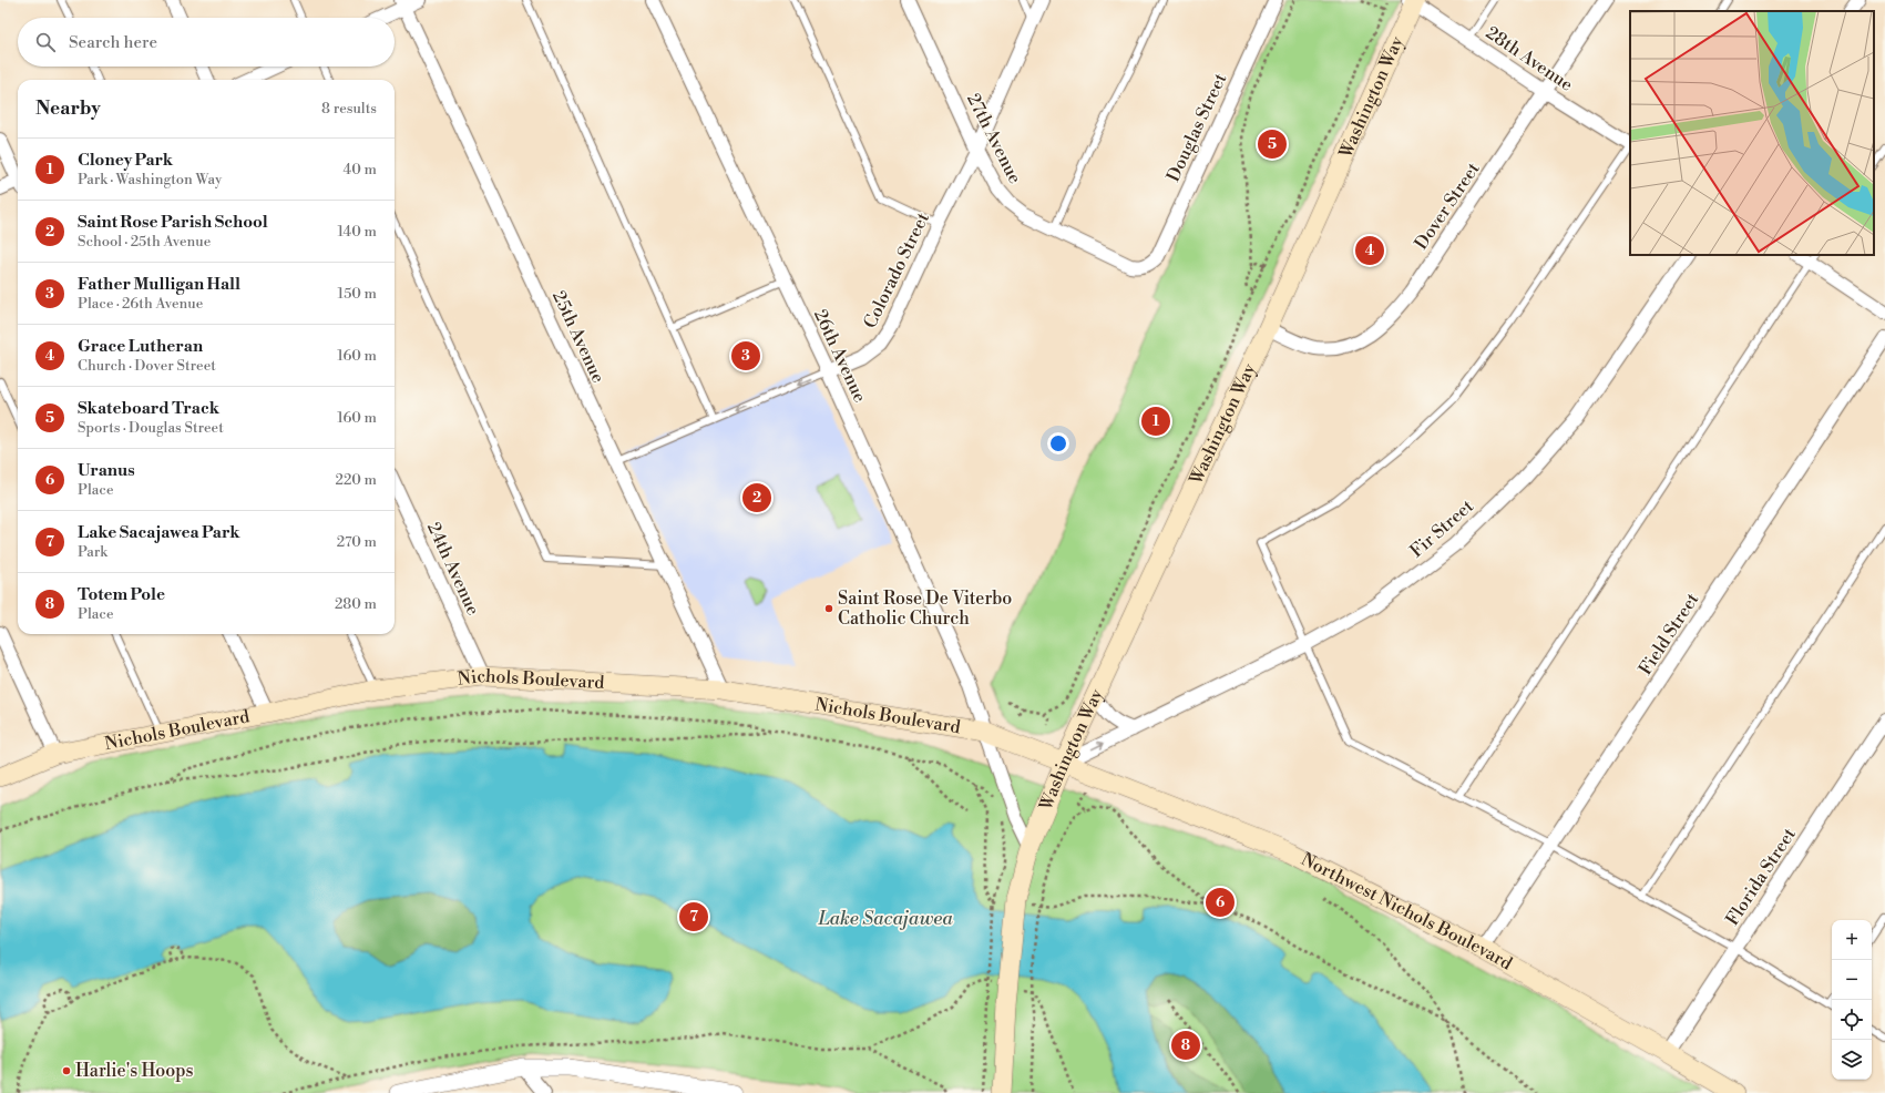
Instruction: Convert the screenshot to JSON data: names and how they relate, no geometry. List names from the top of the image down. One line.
{"streets":{"main road":["Washington Way","Nichols Boulevard","Northwest Nichols Boulevard"],"street":["28th Avenue","Douglas Street","27th Avenue","Dover Street","Colorado Street","25th Avenue","26th Avenue","Fir Street","24th Avenue","Field Street","Florida Street"]},"crossings":[["28th Avenue","Washington Way"],["28th Avenue","Dover Street"],["Washington Way","Dover Street"],["Washington Way","26th Avenue"],["Washington Way","Fir Street"],["Washington Way","Nichols Boulevard"],["Washington Way","Northwest Nichols Boulevard"],["Douglas Street","27th Avenue"],["27th Avenue","Colorado Street"],["Colorado Street","25th Avenue"],["Colorado Street","26th Avenue"],["25th Avenue","Nichols Boulevard"],["26th Avenue","Nichols Boulevard"],["Fir Street","Nichols Boulevard"],["Fir Street","Northwest Nichols Boulevard"],["24th Avenue","Nichols Boulevard"],["Field Street","Northwest Nichols Boulevard"],["Nichols Boulevard","Northwest Nichols Boulevard"],["Florida Street","Northwest Nichols Boulevard"]],"water":["Lake Sacajawea"],"places":["Saint Rose De Viterbo Catholic Church","Harlie's Hoops"],"page":{"search":"Search here","heading":["Nearby","8 results"],"pins":["5","4","3","1","2","6","7","8"],"list":[{"mark":"1","name":"Cloney Park","note":"Park · Washington Way","value":"40 m"},{"mark":"2","name":"Saint Rose Parish School","note":"School · 25th Avenue","value":"140 m"},{"mark":"3","name":"Father Mulligan Hall","note":"Place · 26th Avenue","value":"150 m"},{"mark":"4","name":"Grace Lutheran","note":"Church · Dover Street","value":"160 m"},{"mark":"5","name":"Skateboard Track","note":"Sports · Douglas Street","value":"160 m"},{"mark":"6","name":"Uranus","note":"Place","value":"220 m"},{"mark":"7","name":"Lake Sacajawea Park","note":"Park","value":"270 m"},{"mark":"8","name":"Totem Pole","note":"Place","value":"280 m"}],"map_buttons":["+","−"]}}
